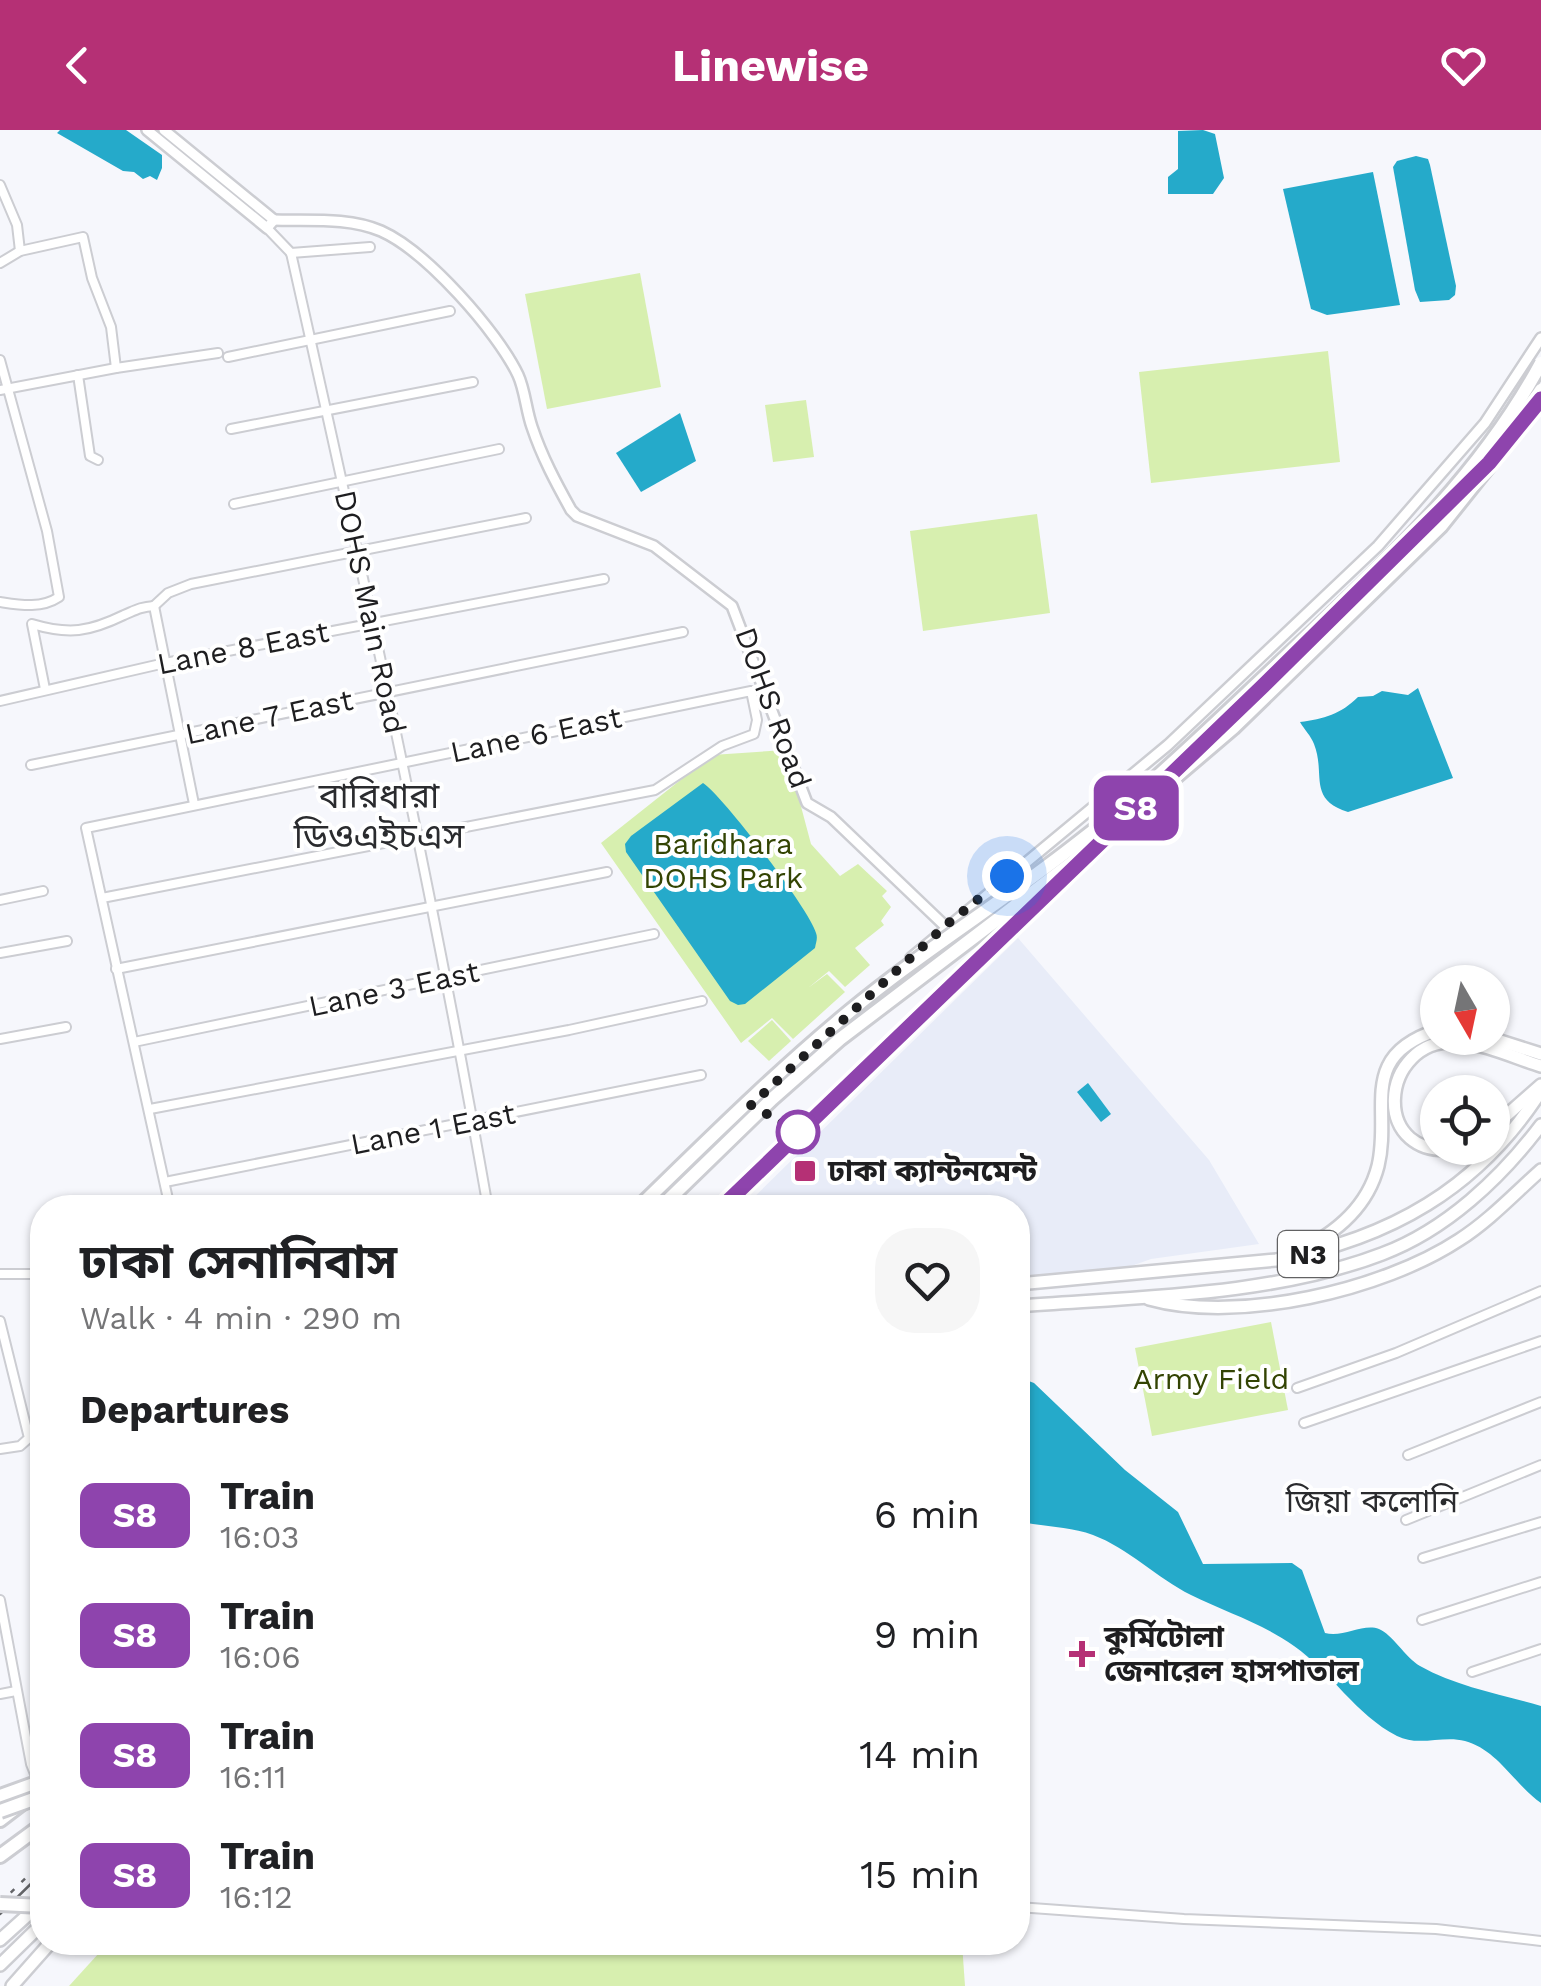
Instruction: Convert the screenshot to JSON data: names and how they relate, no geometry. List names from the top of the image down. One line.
{"streets":{"highway":["N3"],"street":["DOHS Main Road","Lane 8 East","DOHS Road","Lane 7 East","Lane 6 East","Lane 3 East","Lane 1 East"]},"crossings":[["DOHS Main Road","Lane 8 East"],["DOHS Main Road","Lane 7 East"],["DOHS Main Road","Lane 6 East"],["DOHS Main Road","Lane 3 East"],["DOHS Main Road","Lane 1 East"]],"districts":["বারিধারা ডিওএইচএস","জিয়া কলোনি"],"parks":["Baridhara DOHS Park","Army Field"],"places":{"transit":["ঢাকা ক্যান্টনমেন্ট"],"health":["কুর্মিটোলা জেনারেল হাসপাতাল"]},"north":"bottom","page":{"header":"Linewise","on_map":"S8","heading":[["ঢাকা সেনানিবাস","Walk · 4 min · 290 m"],"Departures"],"list":[{"mark":"S8","name":"Train","note":"16:03","value":"6 min"},{"mark":"S8","name":"Train","note":"16:06","value":"9 min"},{"mark":"S8","name":"Train","note":"16:11","value":"14 min"},{"mark":"S8","name":"Train","note":"16:12","value":"15 min"}]}}
